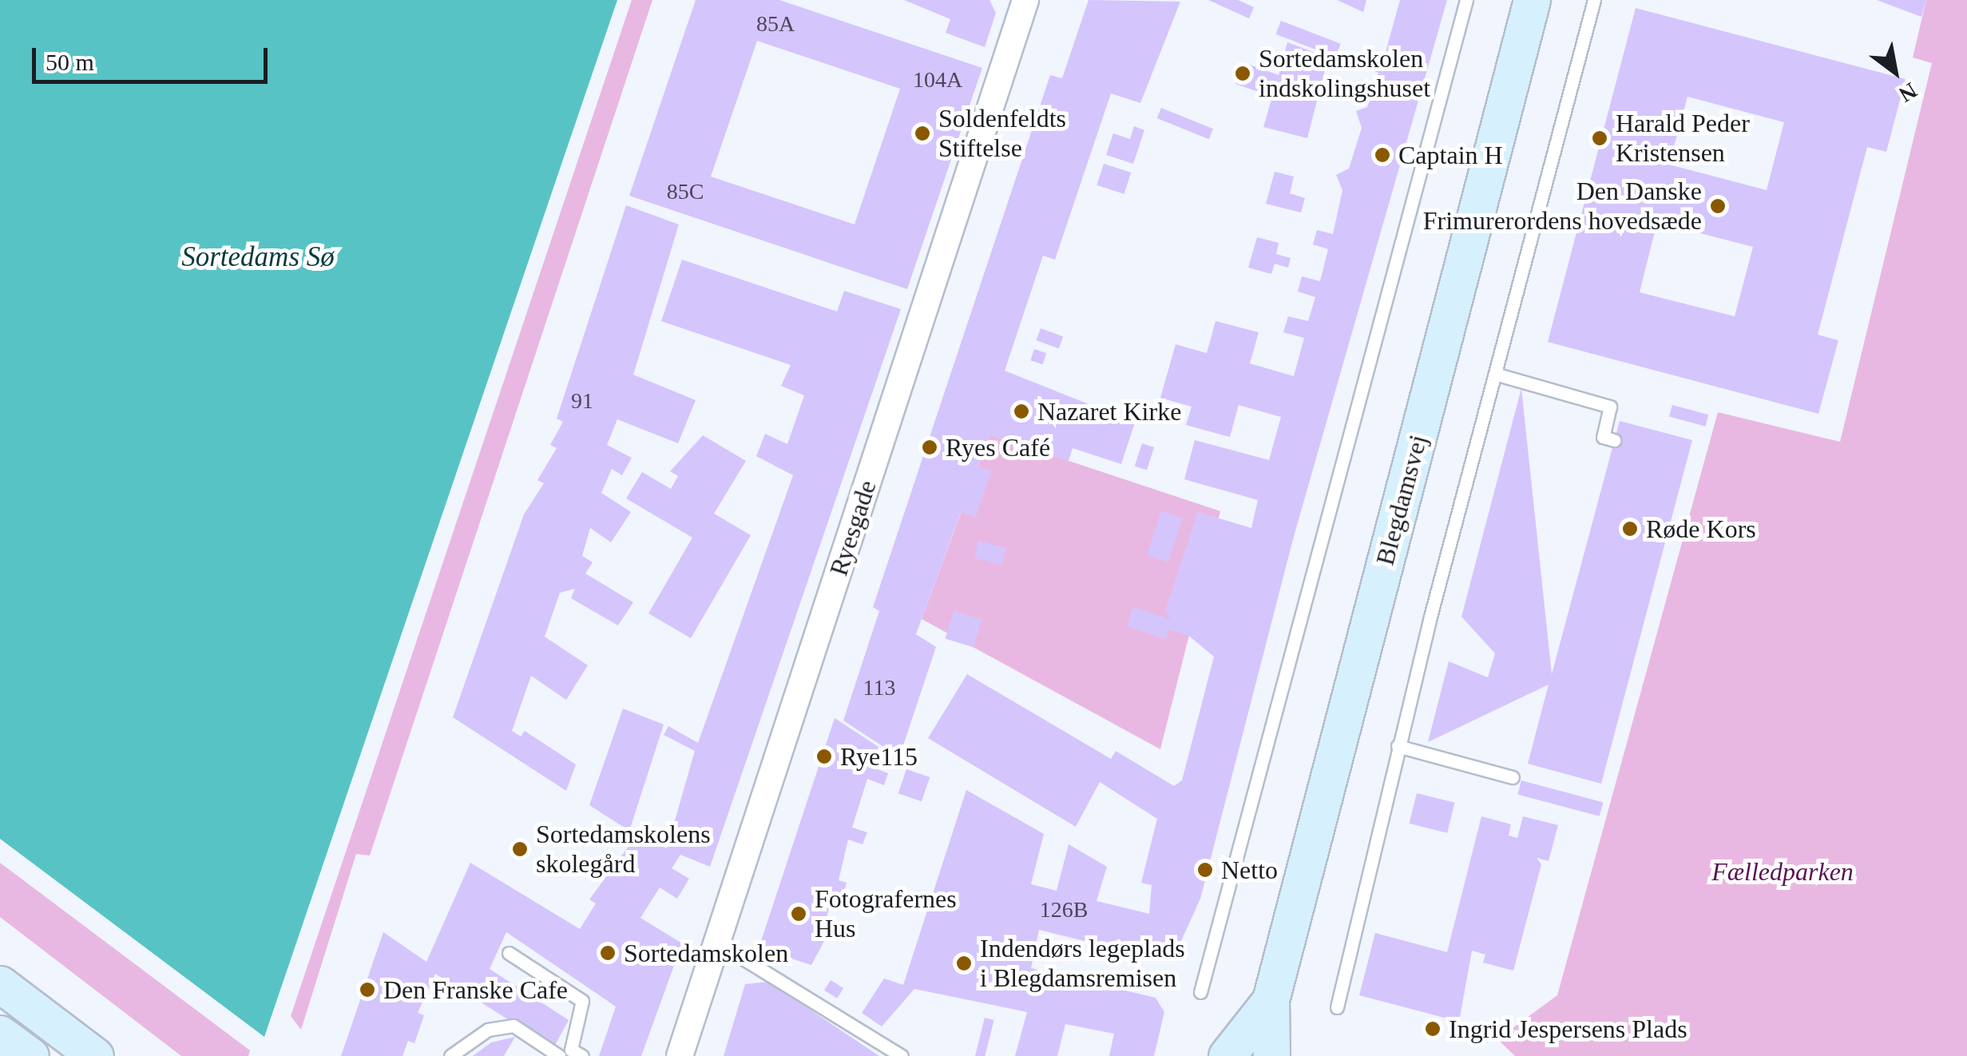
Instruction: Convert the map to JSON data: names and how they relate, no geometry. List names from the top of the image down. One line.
{"streets":{"street":["Blegdamsvej","Ryesgade"]},"water":["Sortedams Sø"],"parks":["Fælledparken"],"places":["Sortedamskolen indskolingshuset","Soldenfeldts Stiftelse","Harald Peder Kristensen","Captain H","Den Danske Frimurerordens hovedsæde","Nazaret Kirke","Ryes Café","Røde Kors","Rye115","Sortedamskolens skolegård","Netto","Fotografernes Hus","Sortedamskolen","Indendørs legeplads i Blegdamsremisen","Den Franske Cafe","Ingrid Jespersens Plads"],"house_numbers":["85A","104A","85C","91","113","126B"],"scale_bar":"50 m","north":"bottom right"}
